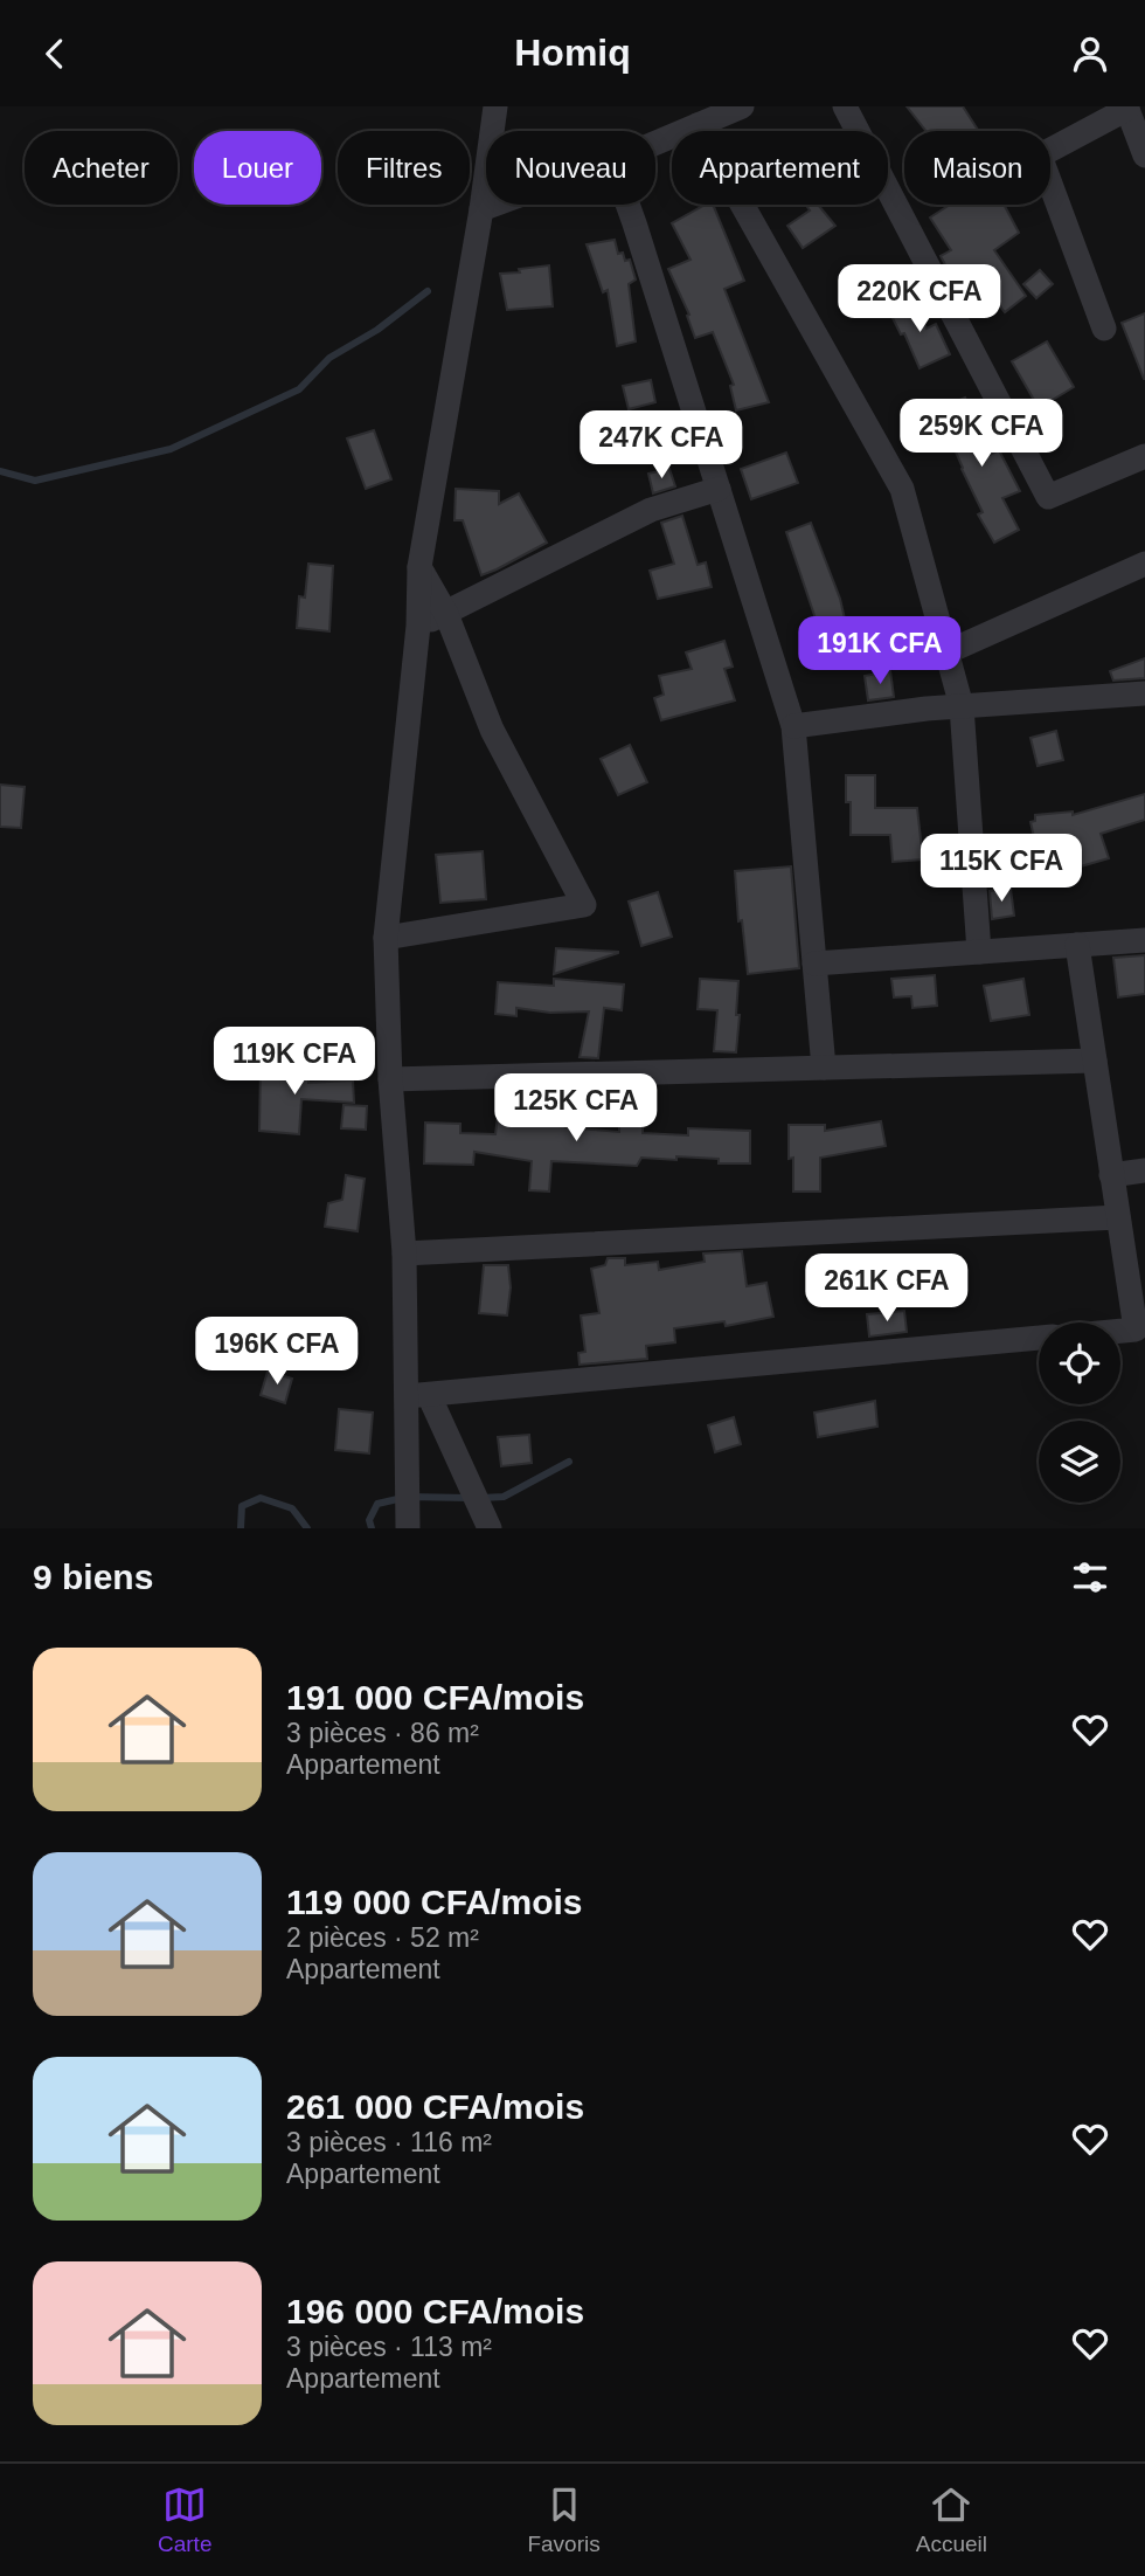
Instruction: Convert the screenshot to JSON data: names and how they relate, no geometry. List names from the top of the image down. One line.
{"page":{"header":"Homiq","chip":["Acheter","Louer","Filtres","Nouveau","Appartement","Maison"],"price":["220K CFA","259K CFA","247K CFA","191K CFA","115K CFA","119K CFA","125K CFA","261K CFA","196K CFA"],"heading":"9 biens","list":[{"name":"191 000 CFA/mois","note":"3 pièces · 86 m² · Appartement"},{"name":"119 000 CFA/mois","note":"2 pièces · 52 m² · Appartement"},{"name":"261 000 CFA/mois","note":"3 pièces · 116 m² · Appartement"},{"name":"196 000 CFA/mois","note":"3 pièces · 113 m² · Appartement"}],"tabs":["Carte","Favoris","Accueil"]}}
